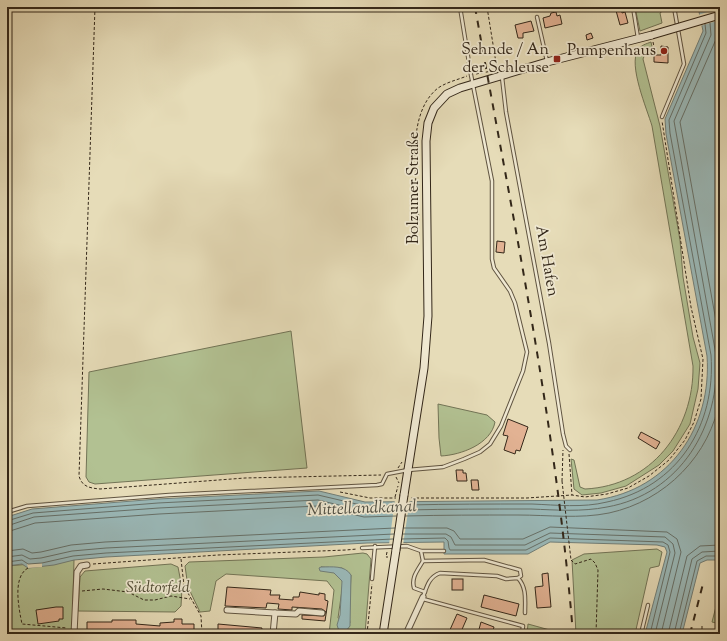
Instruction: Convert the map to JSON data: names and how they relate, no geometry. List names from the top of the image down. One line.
{"streets":{"main road":["Bolzumer Straße"],"lane":["Am Hafen"]},"crossings":[["Bolzumer Straße","Am Hafen"]],"water":["Mittellandkanal"],"parks":["Südtorfeld"],"places":{"other":["Pumpenhaus"],"transit":["Sehnde / An der Schleuse"]}}
